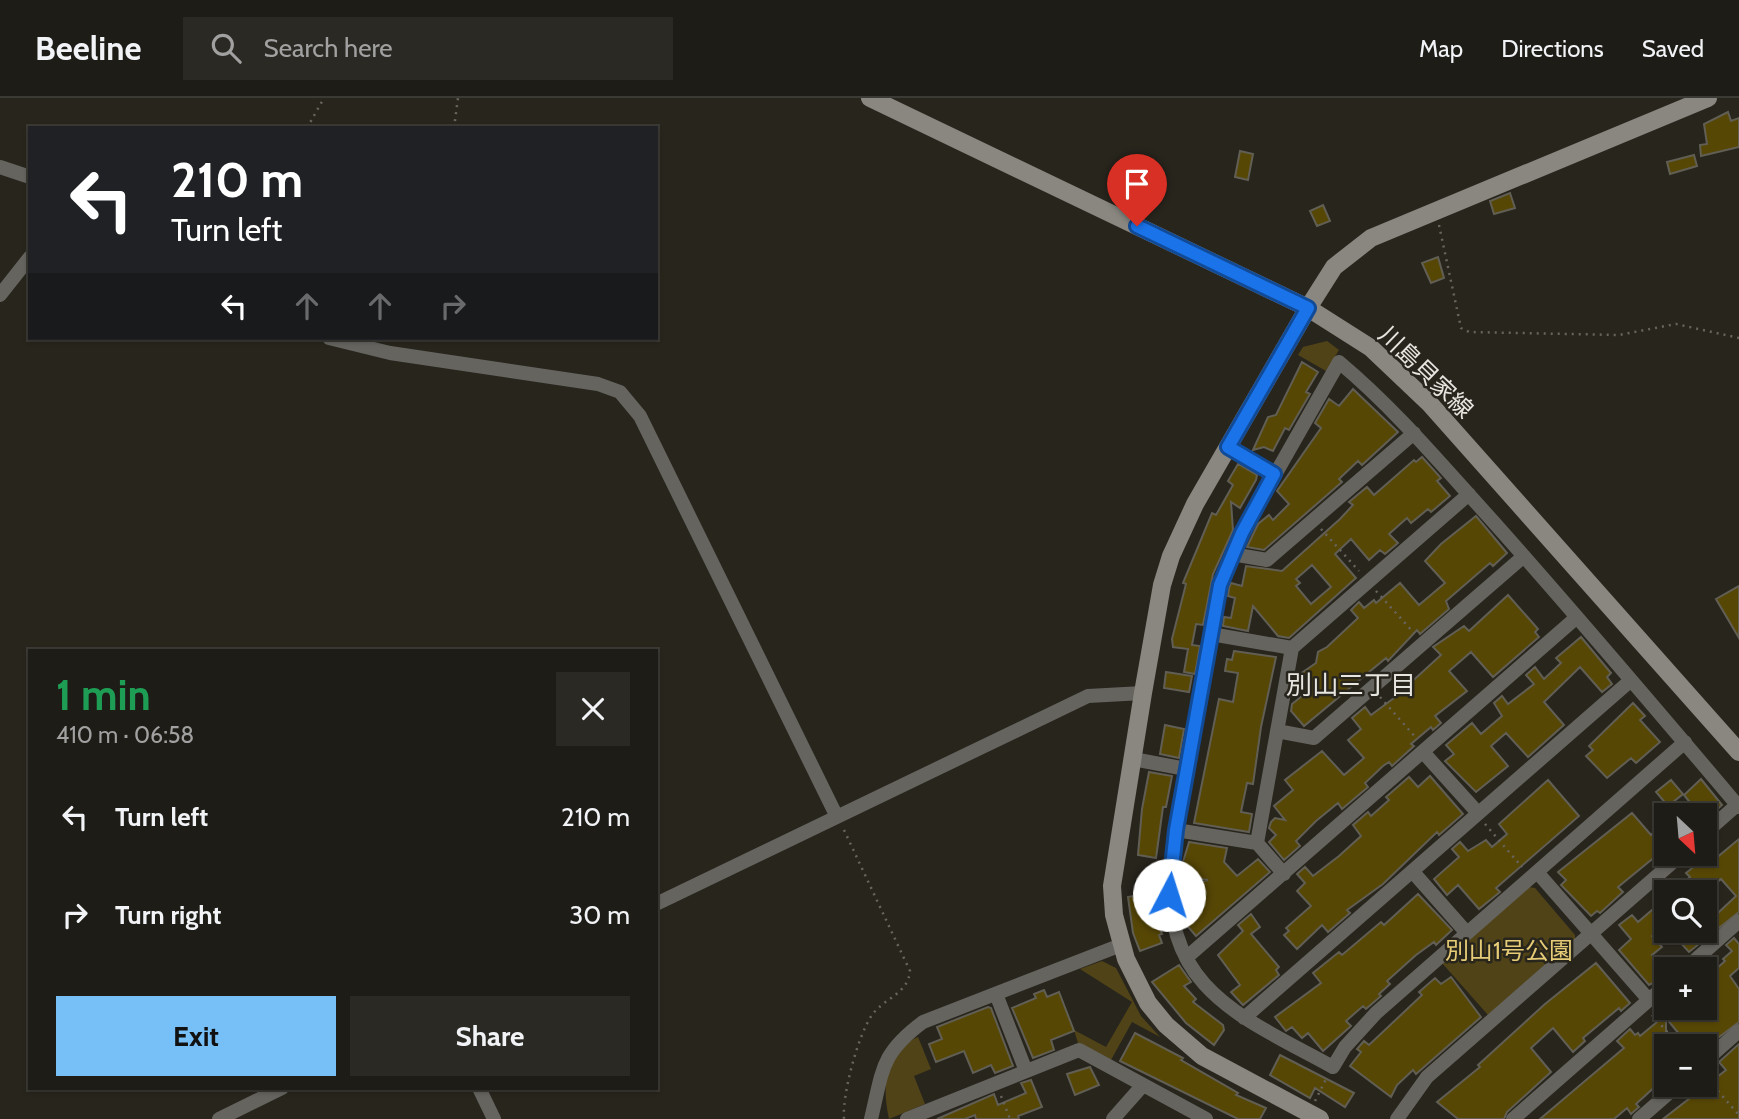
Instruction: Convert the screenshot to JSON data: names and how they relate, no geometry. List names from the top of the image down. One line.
{"streets":{"street":["川島貝家線"]},"districts":["別山三丁目"],"parks":["別山1号公園"],"north":"bottom right","page":{"header":"Beeline","search":"Search here","nav":["Map","Directions","Saved"],"turn":["210 m","Turn left"],"heading":["1 min","410 m · 06:58"],"list":[{"name":"Turn left","value":"210 m"},{"name":"Turn right","value":"30 m"}],"map_buttons":["+","−"],"buttons":["Exit","Share"]}}
